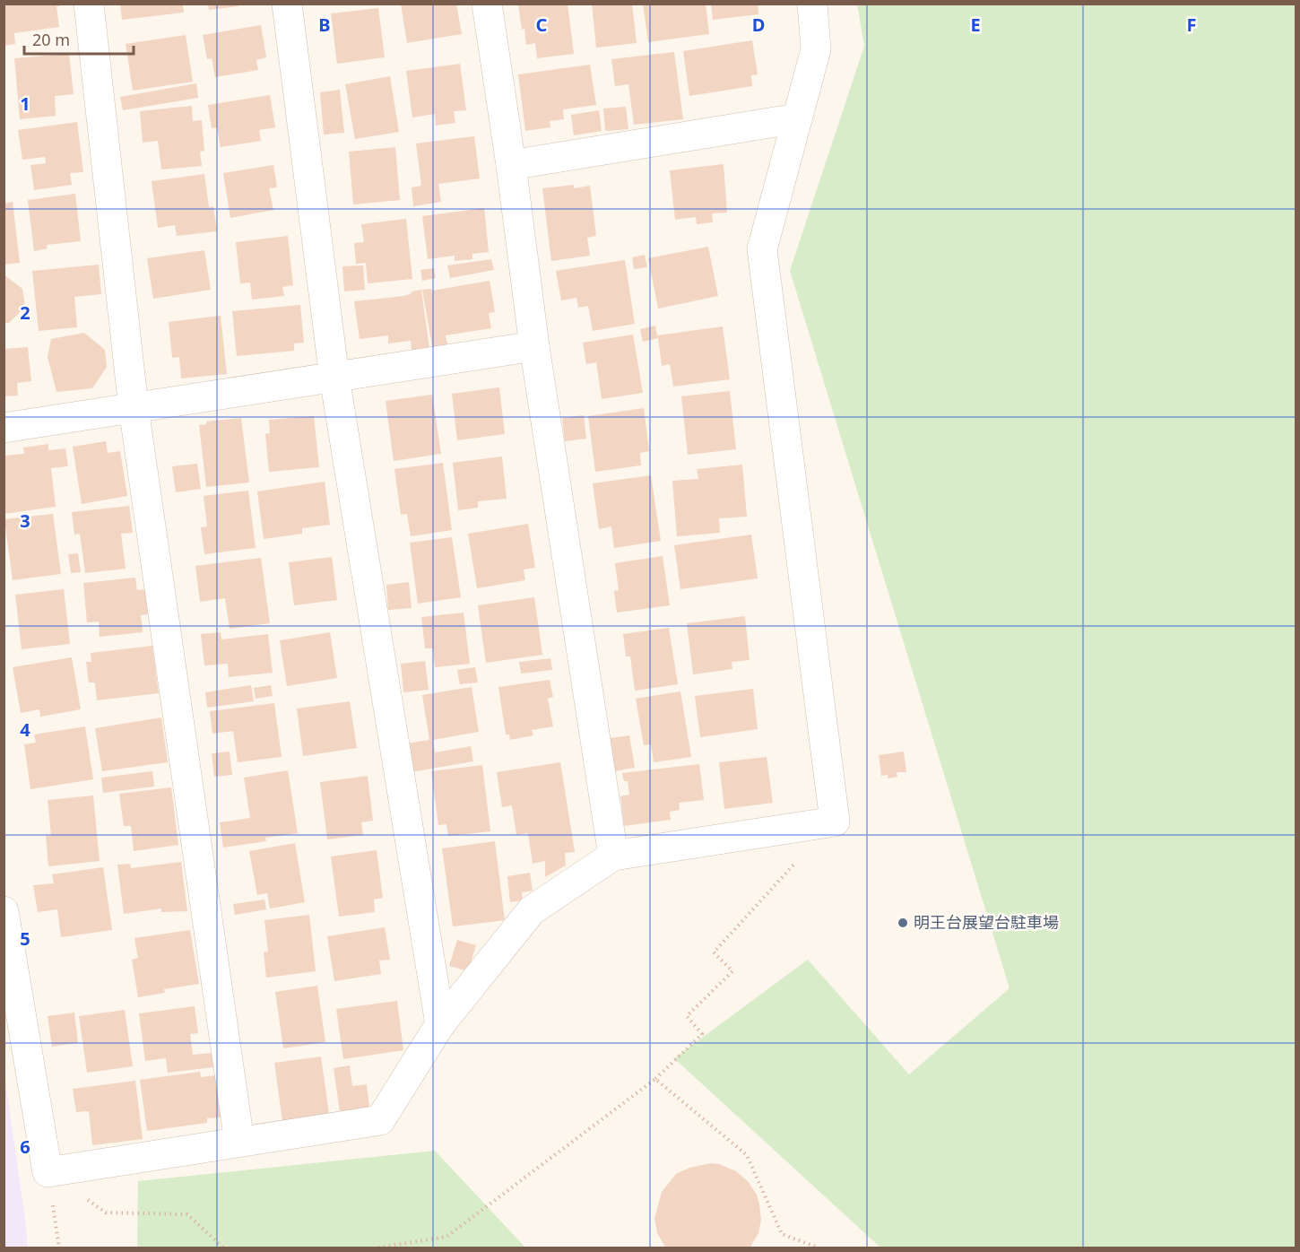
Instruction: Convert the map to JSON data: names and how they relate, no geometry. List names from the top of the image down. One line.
{"places":["明王台展望台駐車場"],"scale_bar":"20 m","grid":{"columns":["B","C","D","E","F"],"rows":["1","2","3","4","5","6"]}}
